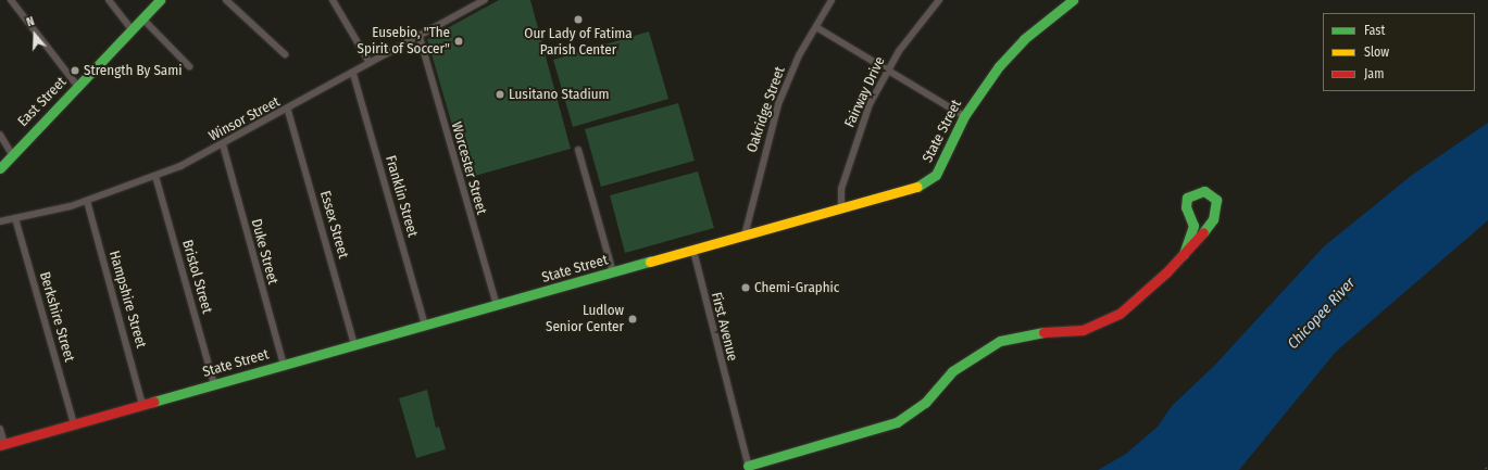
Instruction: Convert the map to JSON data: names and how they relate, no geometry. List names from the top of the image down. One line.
{"streets":{"street":["Fairway Drive","East Street","Oakridge Street","Winsor Street","State Street","Worcester Street","Franklin Street","Essex Street","Duke Street","Bristol Street","Hampshire Street","Berkshire Street","First Avenue"]},"crossings":[["Fairway Drive","State Street"],["Oakridge Street","State Street"],["Winsor Street","Worcester Street"],["Winsor Street","Franklin Street"],["Winsor Street","Essex Street"],["Winsor Street","Duke Street"],["Winsor Street","Bristol Street"],["Winsor Street","Hampshire Street"],["Winsor Street","Berkshire Street"],["State Street","Worcester Street"],["State Street","Franklin Street"],["State Street","Essex Street"],["State Street","Duke Street"],["State Street","Bristol Street"],["State Street","Hampshire Street"],["State Street","Berkshire Street"],["State Street","First Avenue"]],"water":["Chicopee River"],"places":["Our Lady of Fatima Parish Center","Eusebio, \"The Spirit of Soccer\"","Strength By Sami","Lusitano Stadium","Chemi-Graphic","Ludlow Senior Center"],"legend":["Fast","Slow","Jam"],"north":"top"}
